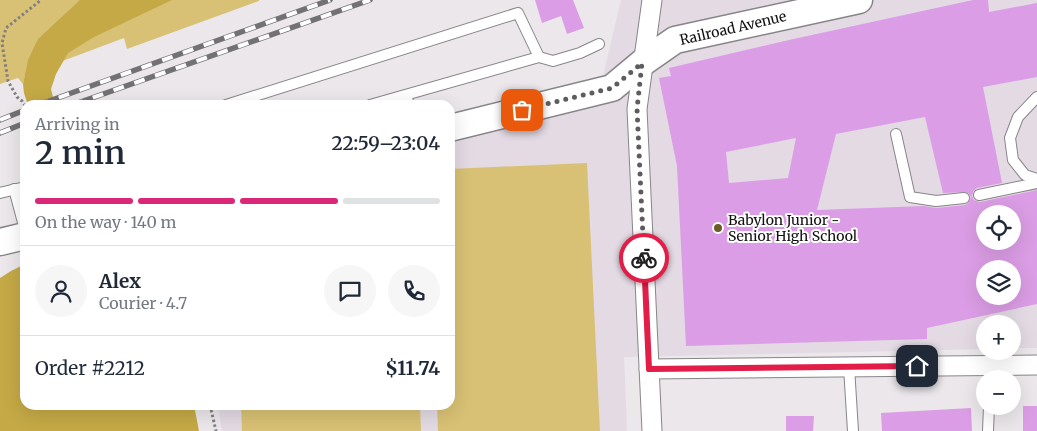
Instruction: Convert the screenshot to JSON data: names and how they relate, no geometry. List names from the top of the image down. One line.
{"streets":{"main road":["Railroad Avenue"]},"places":["Babylon Junior - Senior High School"],"page":{"heading":["2 min","Arriving in","22:59–23:04"],"panel":["Alex","Courier · 4.7","Order #2212","$11.74"],"bar":"On the way · 140 m","map_buttons":["+","−"]}}
